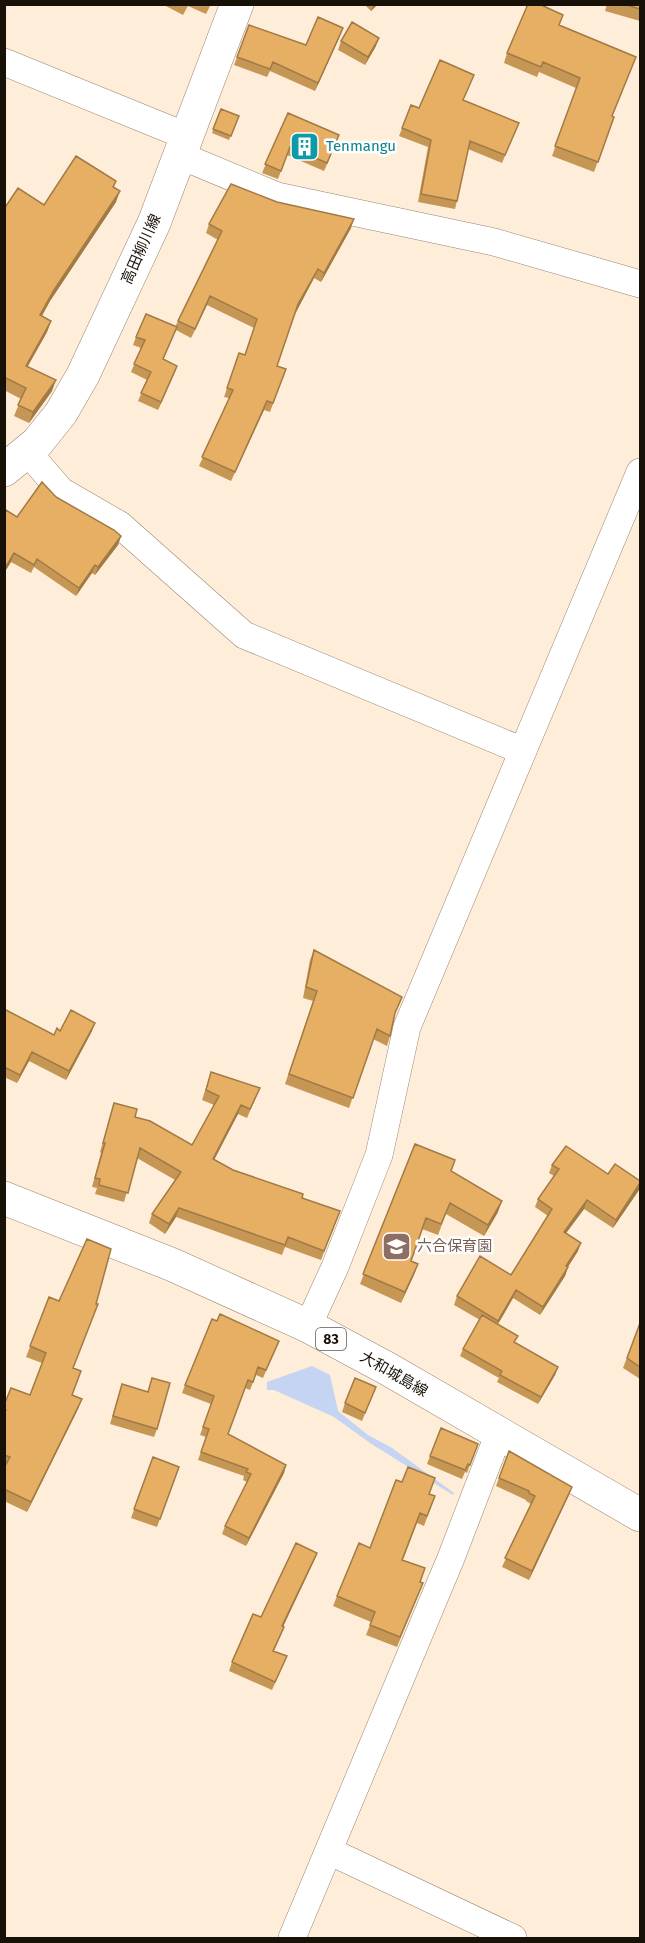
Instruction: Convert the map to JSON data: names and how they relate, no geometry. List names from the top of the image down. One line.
{"streets":{"main road":["高田柳川線","83","大和城島線"]},"places":{"building":["Tenmangu"],"school or university":["六合保育園"]}}
